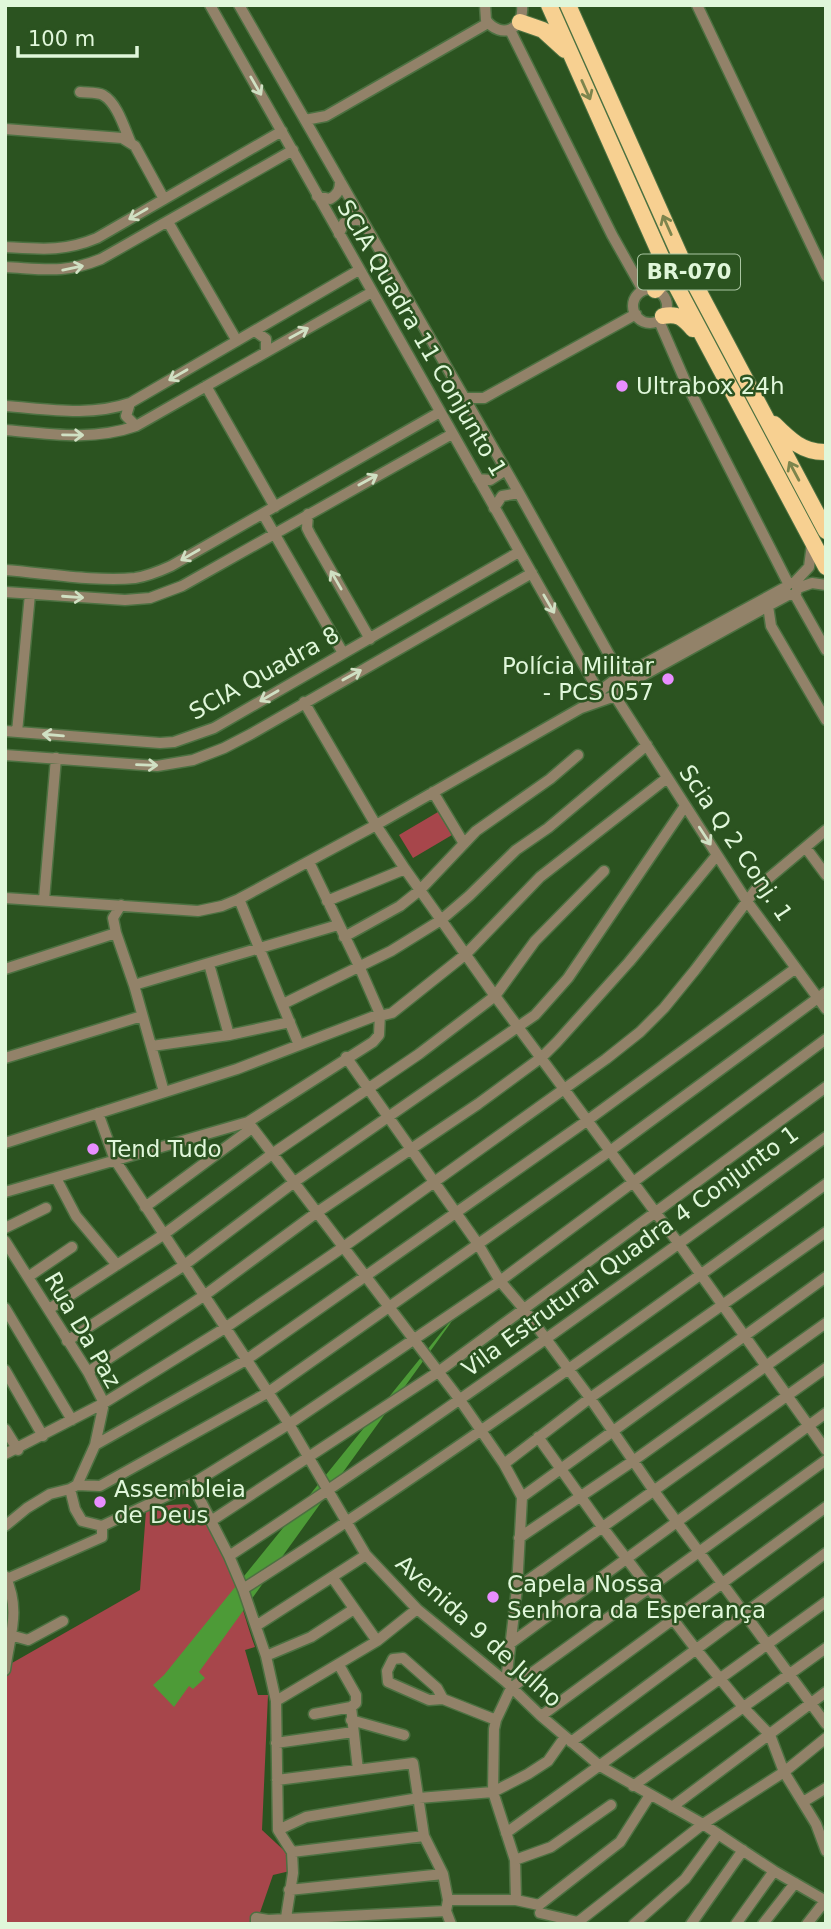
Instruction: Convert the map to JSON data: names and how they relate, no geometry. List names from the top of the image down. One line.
{"streets":{"highway":["BR-070"],"street":["SCIA Quadra 11 Conjunto 1","SCIA Quadra 8","Scia Q 2 Conj. 1","Vila Estrutural Quadra 4 Conjunto 1","Rua Da Paz","Avenida 9 de Julho"]},"crossings":[["SCIA Quadra 11 Conjunto 1","SCIA Quadra 8"],["SCIA Quadra 11 Conjunto 1","Scia Q 2 Conj. 1"],["Vila Estrutural Quadra 4 Conjunto 1","Avenida 9 de Julho"]],"places":["Ultrabox 24h","Polícia Militar - PCS 057","Tend Tudo","Assembleia de Deus","Capela Nossa Senhora da Esperança"],"scale_bar":"100 m"}
